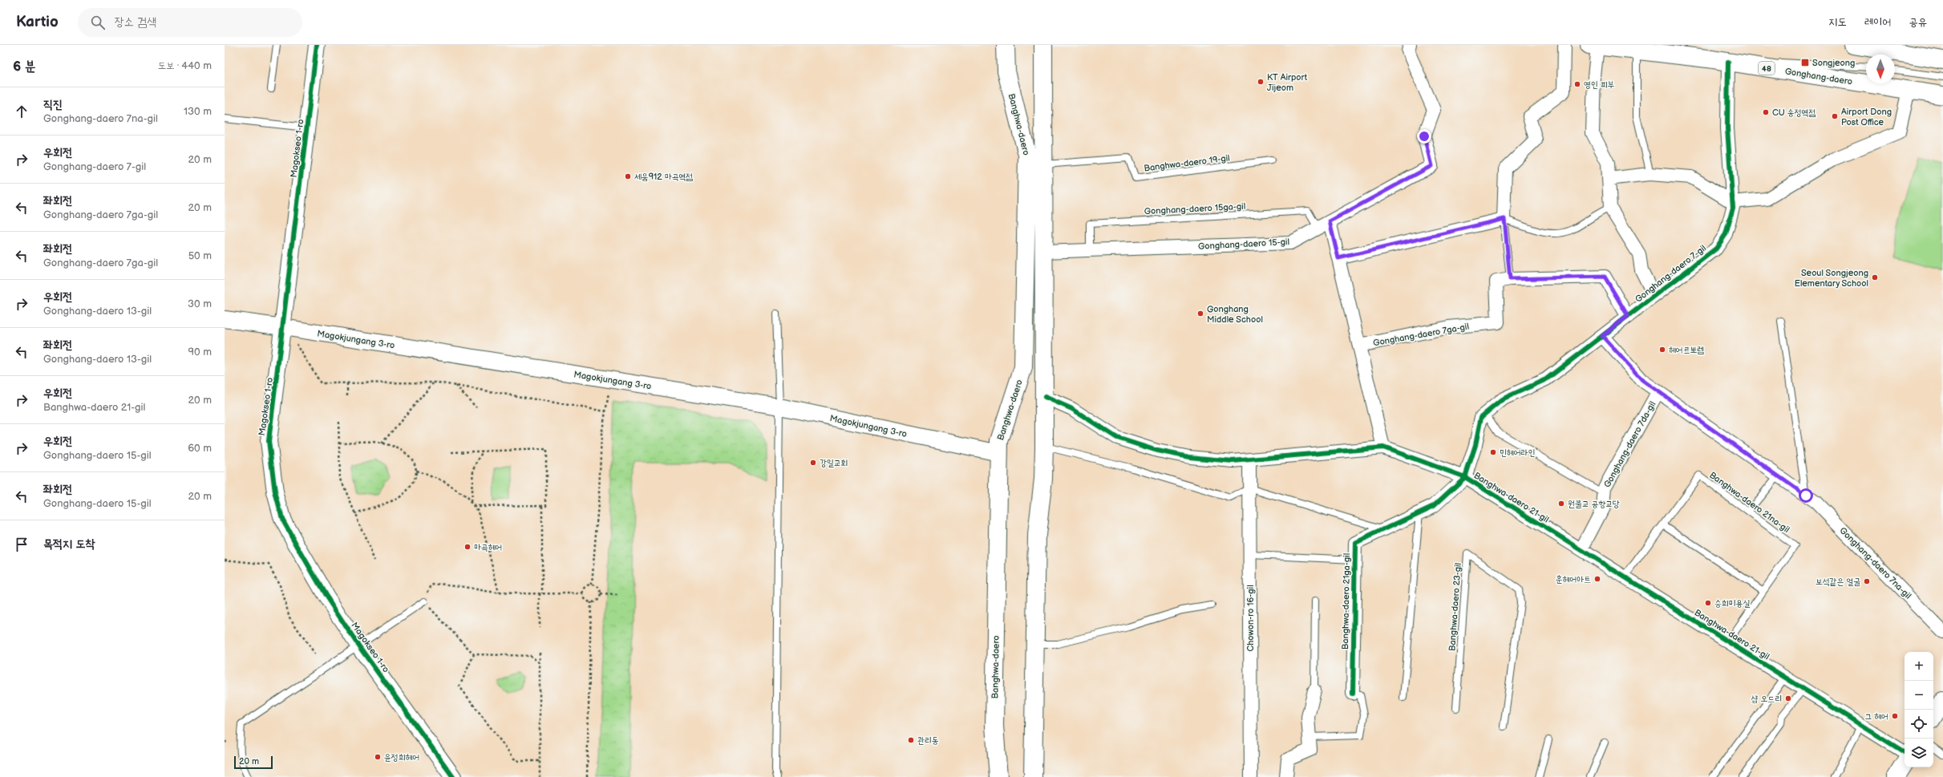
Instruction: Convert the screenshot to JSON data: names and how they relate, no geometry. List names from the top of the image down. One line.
{"streets":{"main road":["48","Gonghang-daero","Banghwa-daero"],"street":["Magokseo 1-ro","Gonghang-daero 15-gil","Gonghang-daero 7-gil","Gonghang-daero 7ga-gil","Magokjungang 3-ro","Gonghang-daero 7da-gil","Banghwa-daero 21-gil","Gonghang-daero 7na-gil","Banghwa-daero 21ga-gil","Chowon-ro 16-gil"],"lane":["Banghwa-daero 19-gil","Gonghang-daero 15ga-gil","Banghwa-daero 21na-gil","Banghwa-daero 23-gil"]},"crossings":[["Gonghang-daero","Gonghang-daero 7-gil"],["Banghwa-daero","Banghwa-daero 19-gil"],["Banghwa-daero","Gonghang-daero 15-gil"],["Banghwa-daero","Magokjungang 3-ro"],["Banghwa-daero","Banghwa-daero 21-gil"],["Magokseo 1-ro","Magokjungang 3-ro"],["Gonghang-daero 15ga-gil","Gonghang-daero 15-gil"],["Gonghang-daero 7-gil","Gonghang-daero 7ga-gil"],["Gonghang-daero 7-gil","Banghwa-daero 21-gil"],["Gonghang-daero 7-gil","Gonghang-daero 7na-gil"],["Gonghang-daero 7-gil","Banghwa-daero 21ga-gil"],["Gonghang-daero 7da-gil","Banghwa-daero 21-gil"],["Gonghang-daero 7da-gil","Gonghang-daero 7na-gil"],["Banghwa-daero 21-gil","Banghwa-daero 21na-gil"],["Banghwa-daero 21-gil","Banghwa-daero 21ga-gil"],["Banghwa-daero 21-gil","Chowon-ro 16-gil"],["Banghwa-daero 21ga-gil","Chowon-ro 16-gil"]],"places":{"transit":["Songjeong"],"other":["KT Airport Jijeom","영인 피부","CU 송정역점","Airport Dong Post Office","세움912 마곡역점","Seoul Songjeong Elementary School","Gonghang Middle School","헤어르뽀렘","민헤어라인","강일교회","원불교 공항교당","마곡헤어","훈헤어아트","보석같은 얼굴","승희미용실","샵 오드리","그 헤어","관리동","윤정희헤어"]},"scale_bar":"20 m","north":"bottom","page":{"header":"Kartio","search":"장소 검색","nav":["지도","레이어","공유"],"heading":["6 분","도보 · 440 m"],"list":[["직진","Gonghang-daero 7na-gil","130 m"],["우회전","Gonghang-daero 7-gil","20 m"],["좌회전","Gonghang-daero 7ga-gil","20 m"],["좌회전","Gonghang-daero 7ga-gil","50 m"],["우회전","Gonghang-daero 13-gil","30 m"],["좌회전","Gonghang-daero 13-gil","90 m"],["우회전","Banghwa-daero 21-gil","20 m"],["우회전","Gonghang-daero 15-gil","60 m"],["좌회전","Gonghang-daero 15-gil","20 m"],"목적지 도착"],"map_buttons":["+","−"],"scale":"20 m"}}
